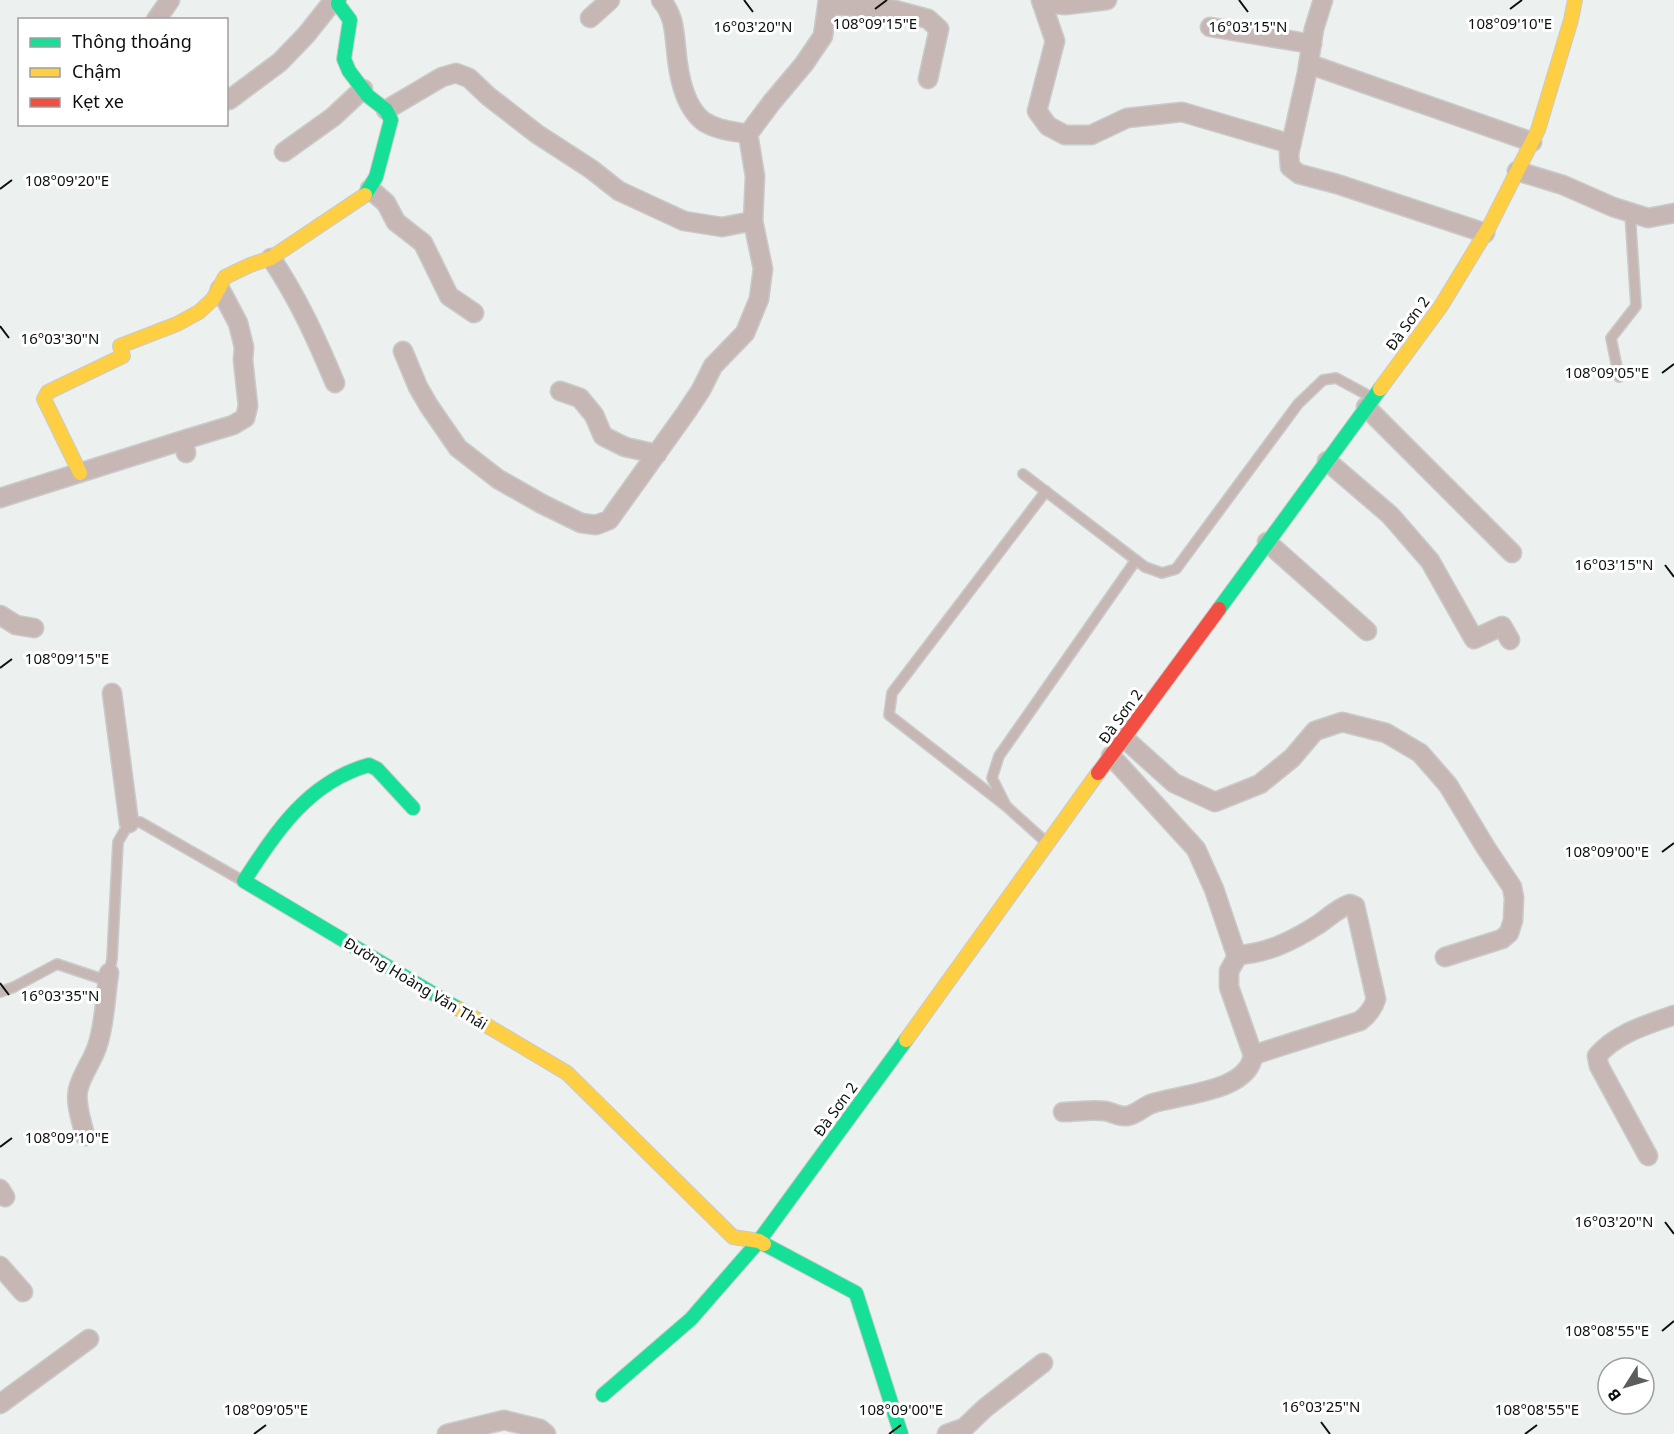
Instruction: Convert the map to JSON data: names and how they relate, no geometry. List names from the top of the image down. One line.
{"streets":{"street":["Đà Sơn 2","Đường Hoàng Văn Thái"]},"crossings":[["Đà Sơn 2","Đường Hoàng Văn Thái"]],"legend":["Thông thoáng","Chậm","Kẹt xe"],"north":"bottom left","coordinates":["108°09'15\"E","108°09'10\"E","16°03'20\"N","16°03'15\"N","108°09'20\"E","16°03'30\"N","108°09'05\"E","108°09'00\"E","16°03'35\"N","108°08'55\"E","16°03'25\"N"]}
